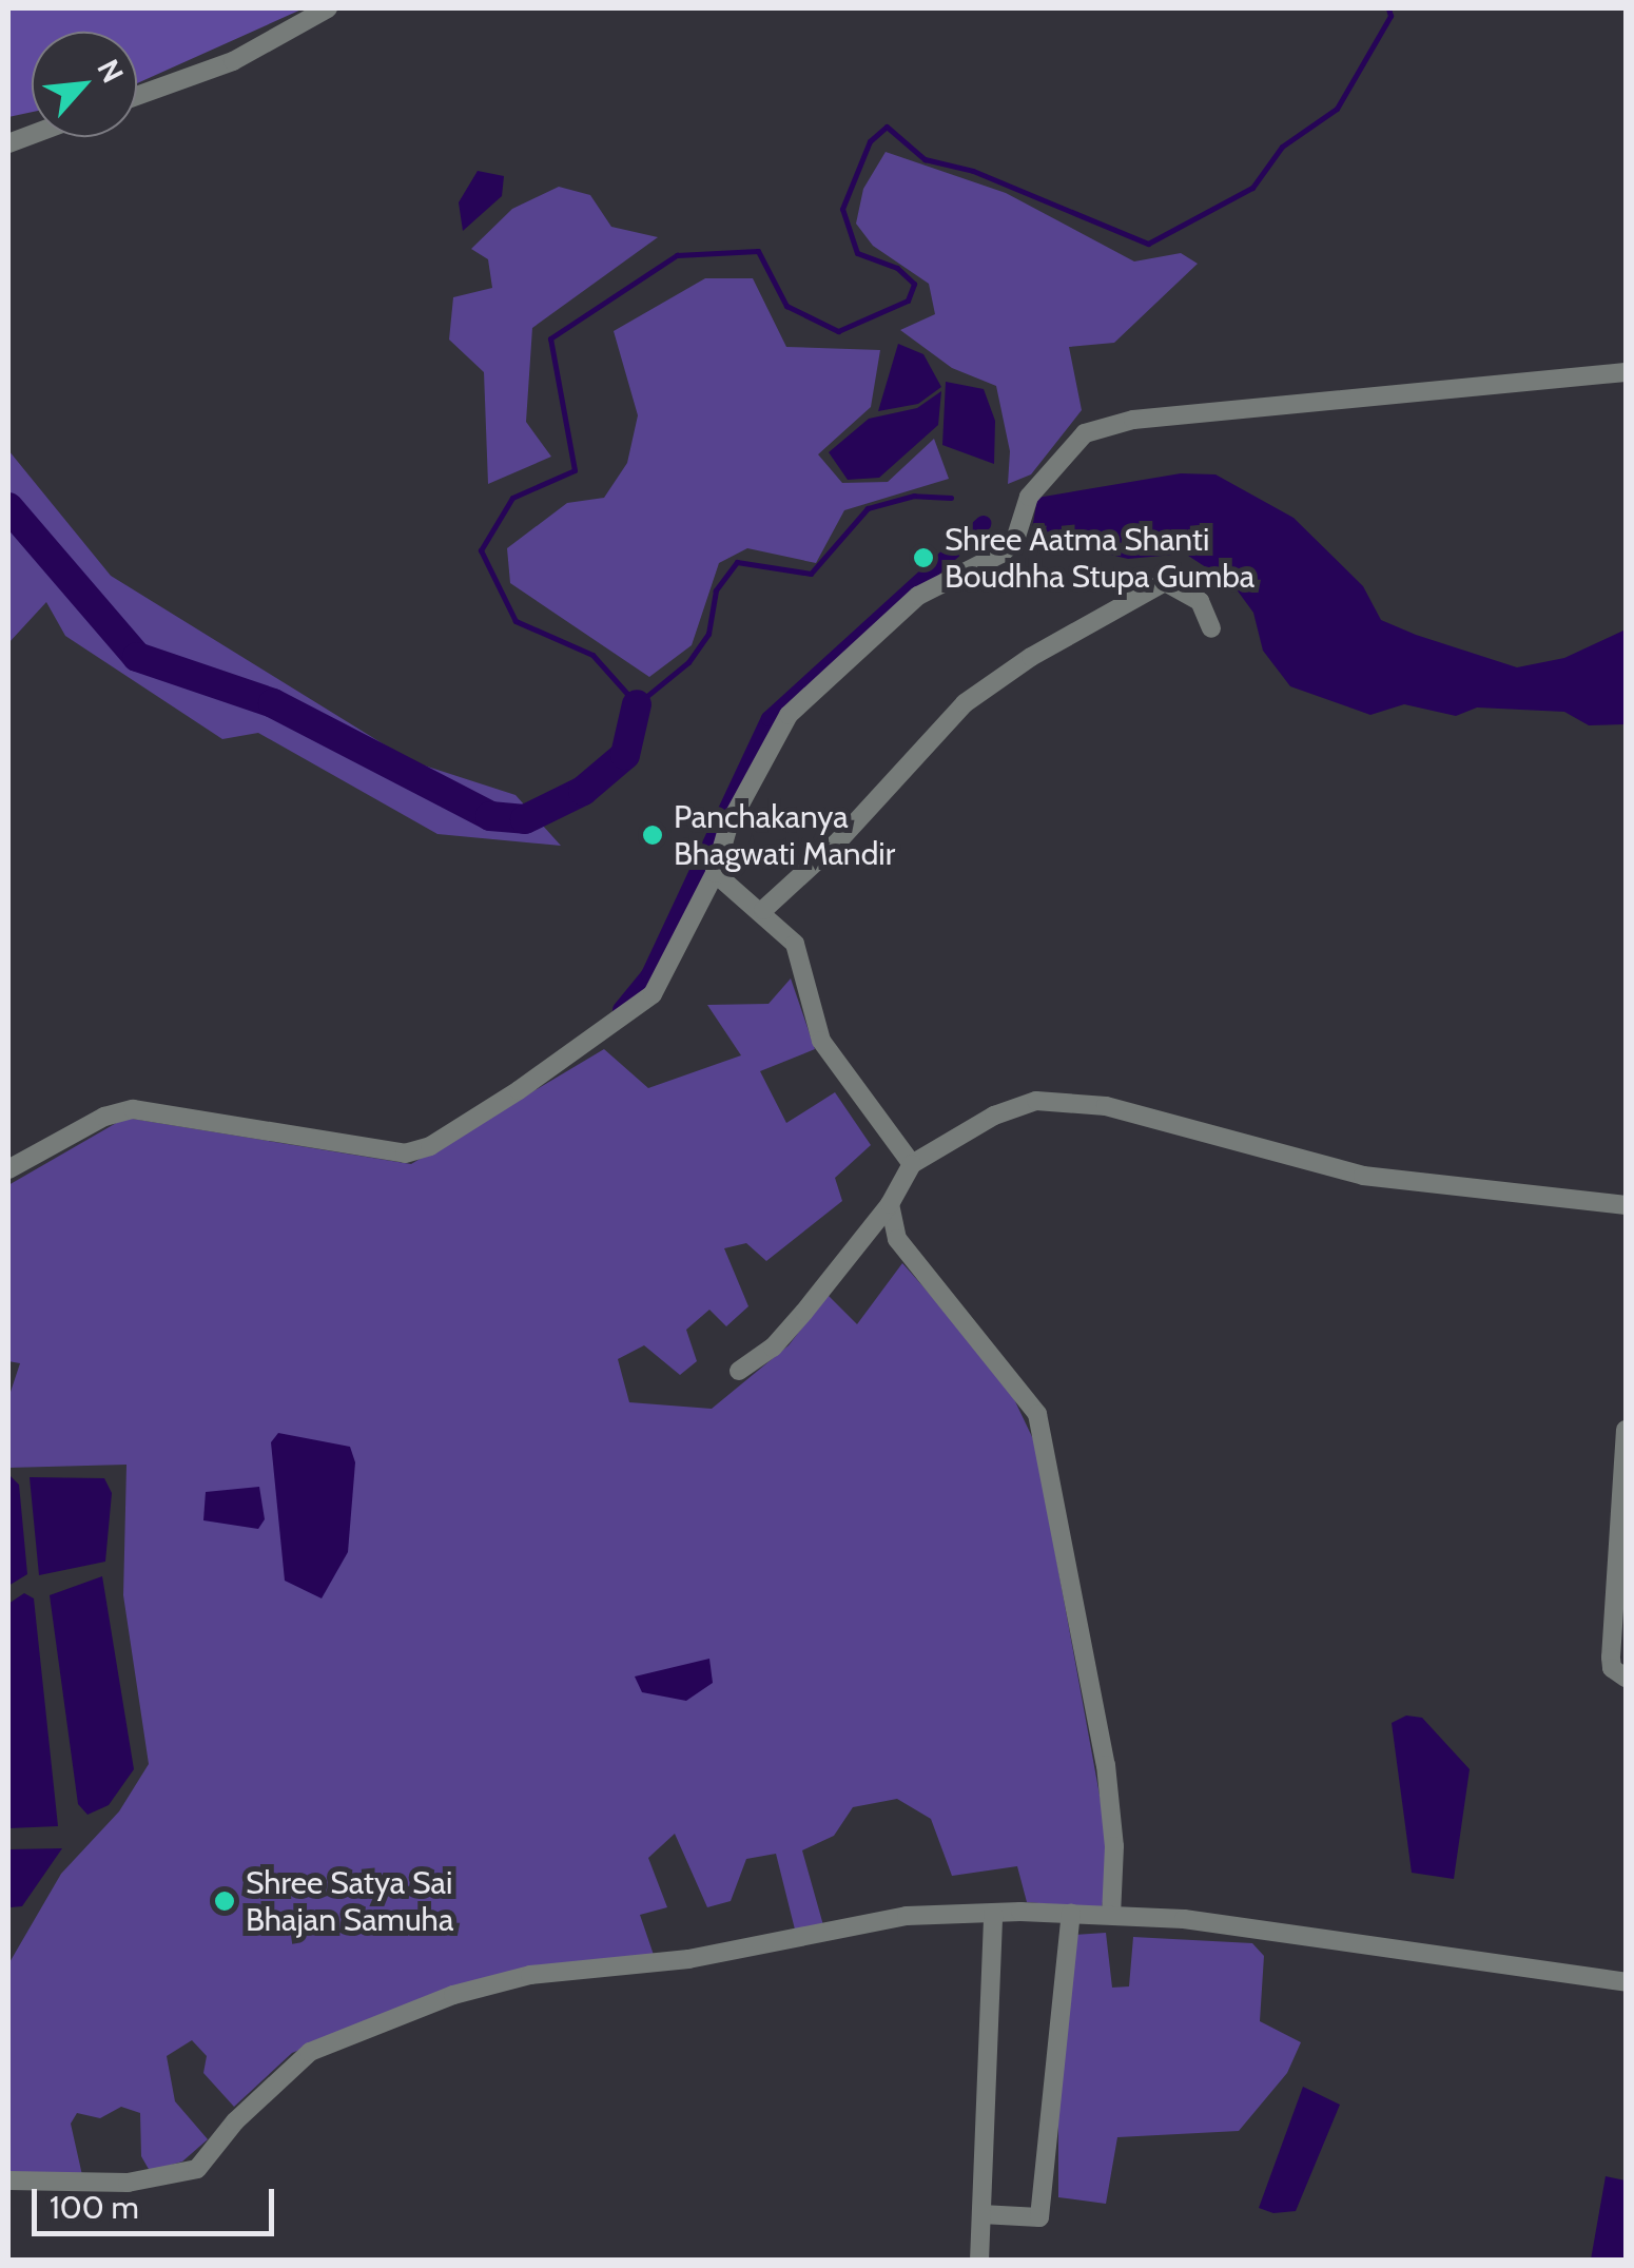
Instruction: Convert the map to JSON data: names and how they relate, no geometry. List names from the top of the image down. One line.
{"places":["Shree Aatma Shanti Boudhha Stupa Gumba","Panchakanya Bhagwati Mandir","Shree Satya Sai Bhajan Samuha"],"scale_bar":"100 m","north":"top right"}
